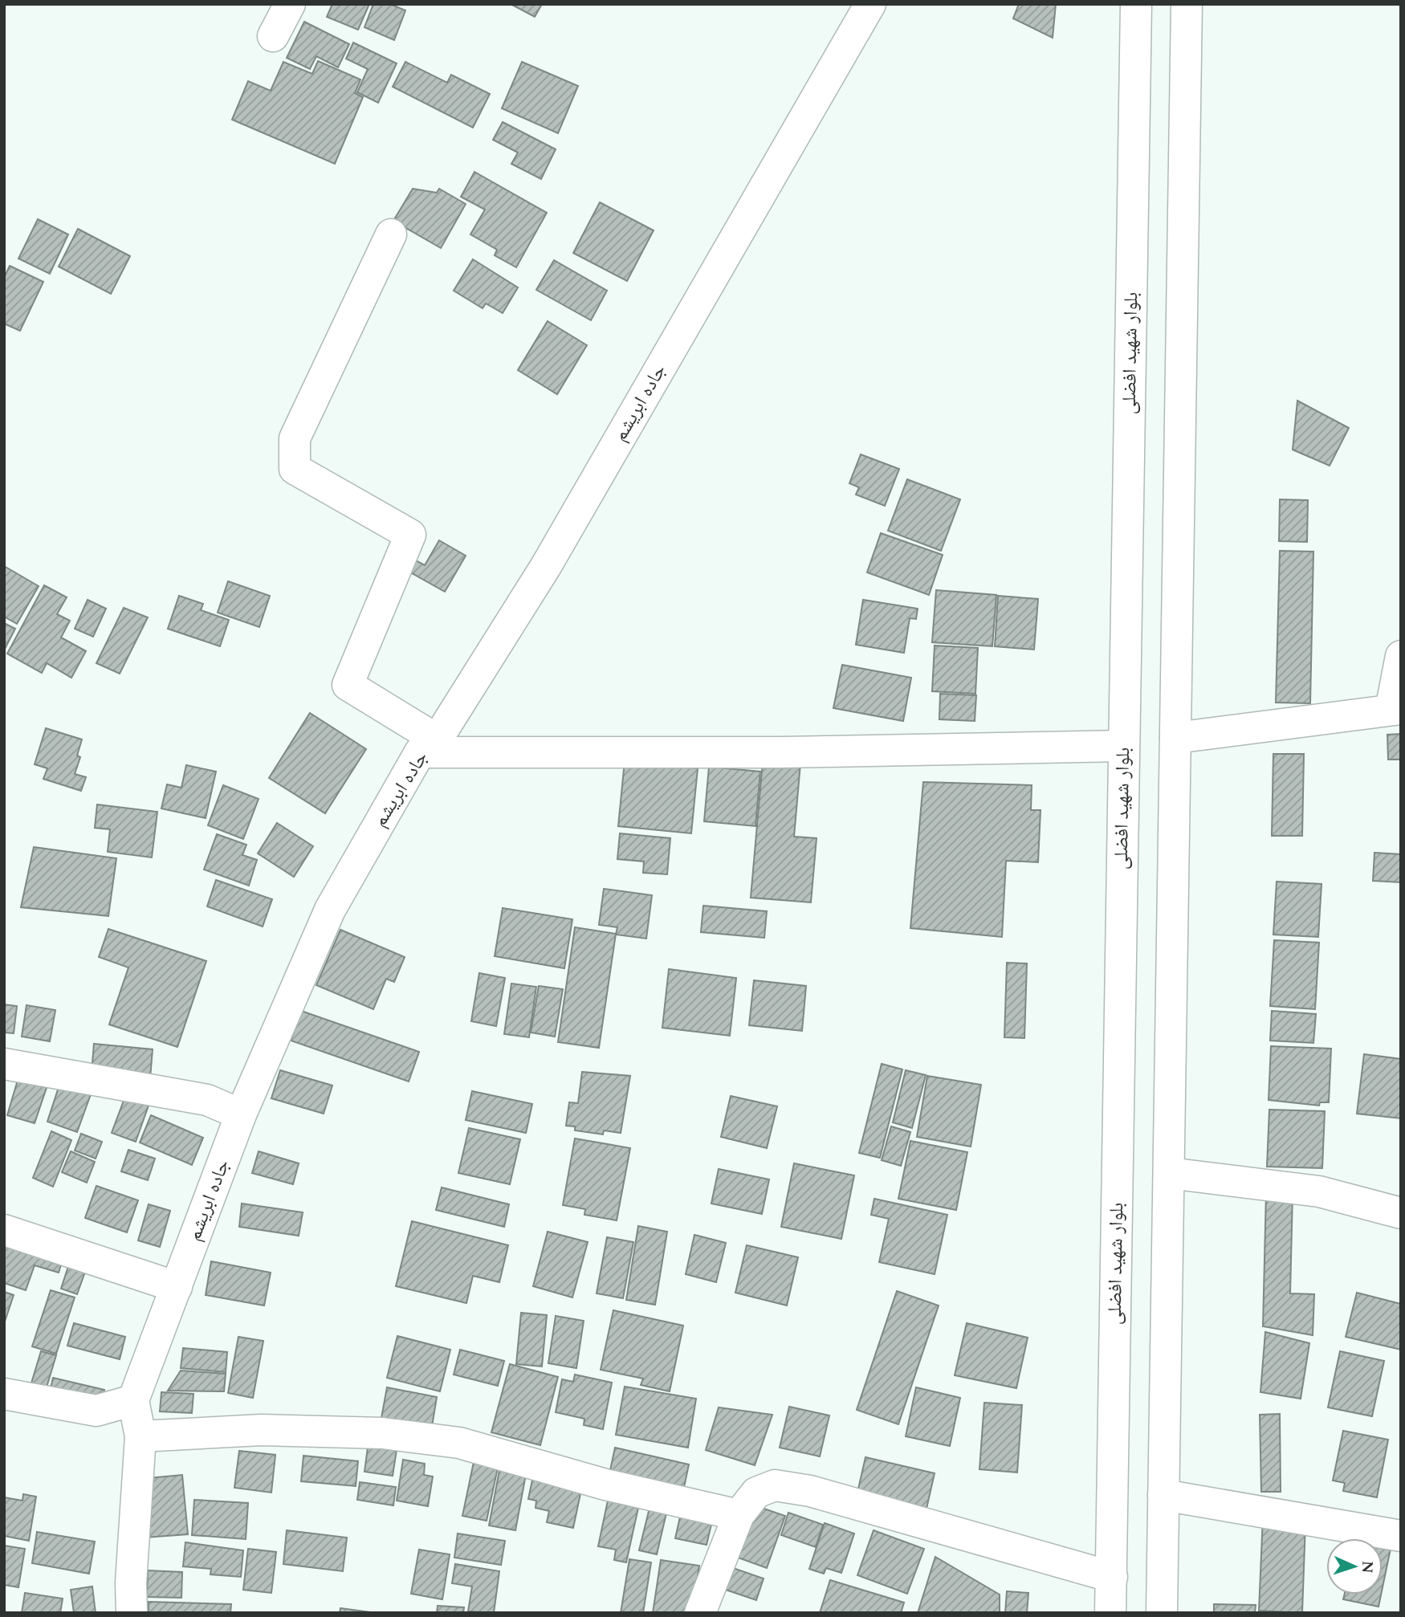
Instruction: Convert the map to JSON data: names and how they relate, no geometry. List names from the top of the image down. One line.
{"streets":{"main road":["بلوار شهید افضلی","جاده ابریشم"]},"north":"right"}
